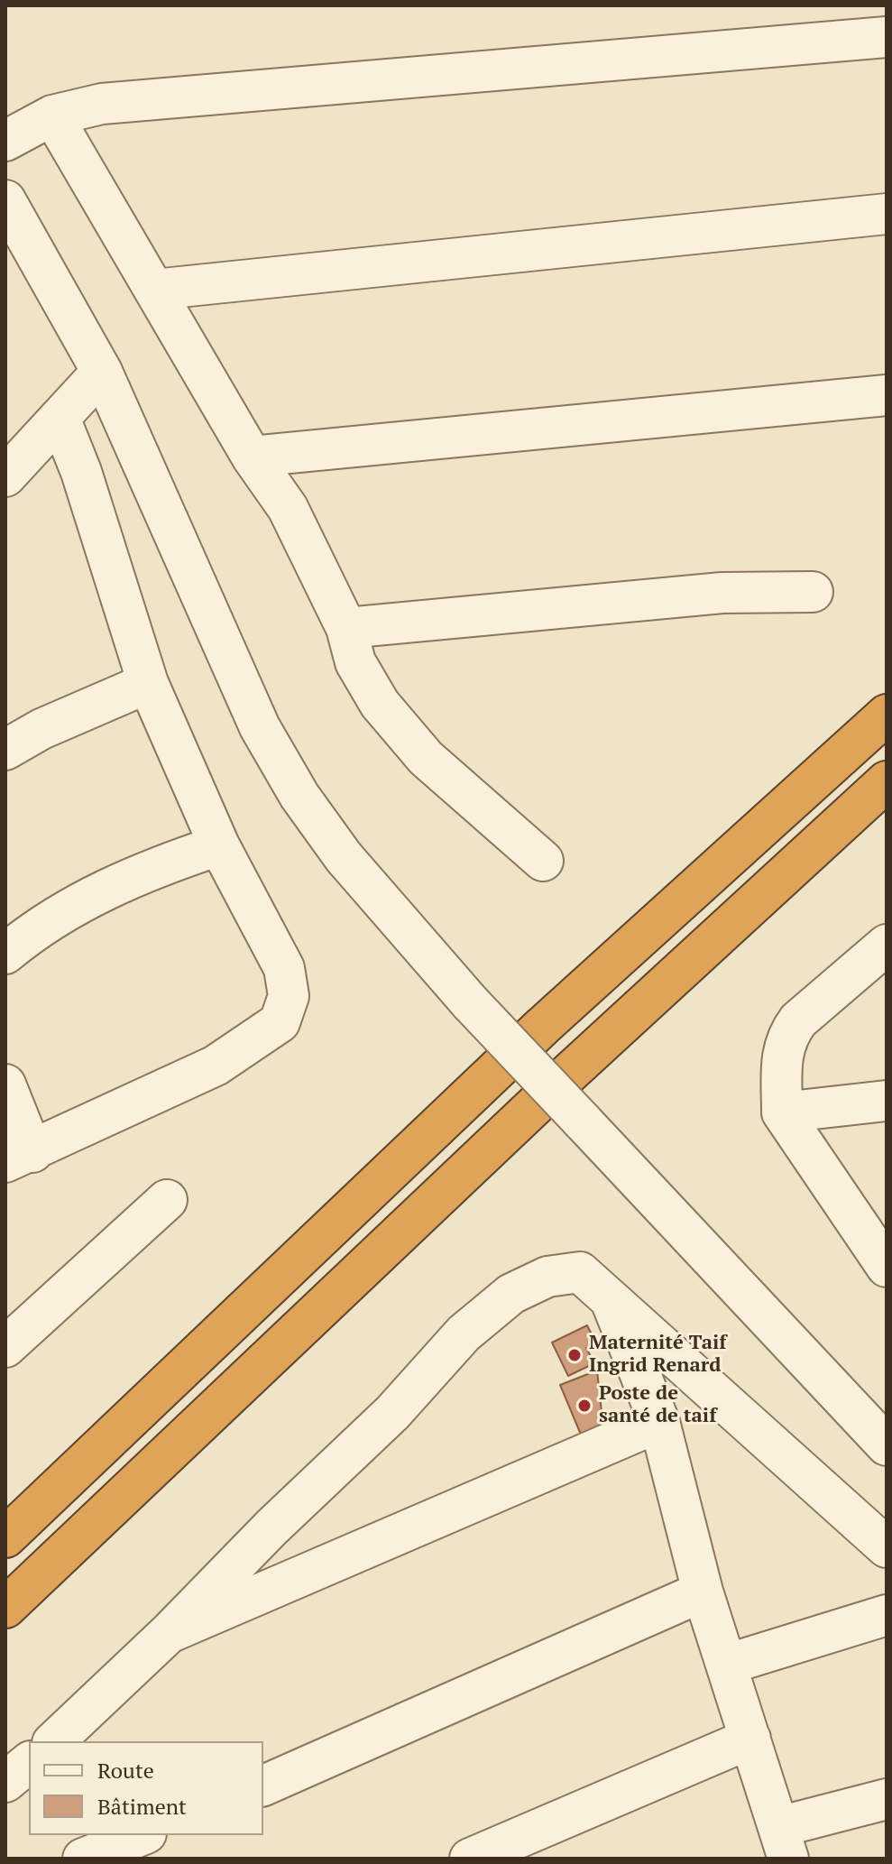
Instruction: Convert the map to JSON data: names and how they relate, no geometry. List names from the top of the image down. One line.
{"places":["Maternité Taif Ingrid Renard","Poste de santé de taif"],"legend":["Route","Bâtiment"]}
